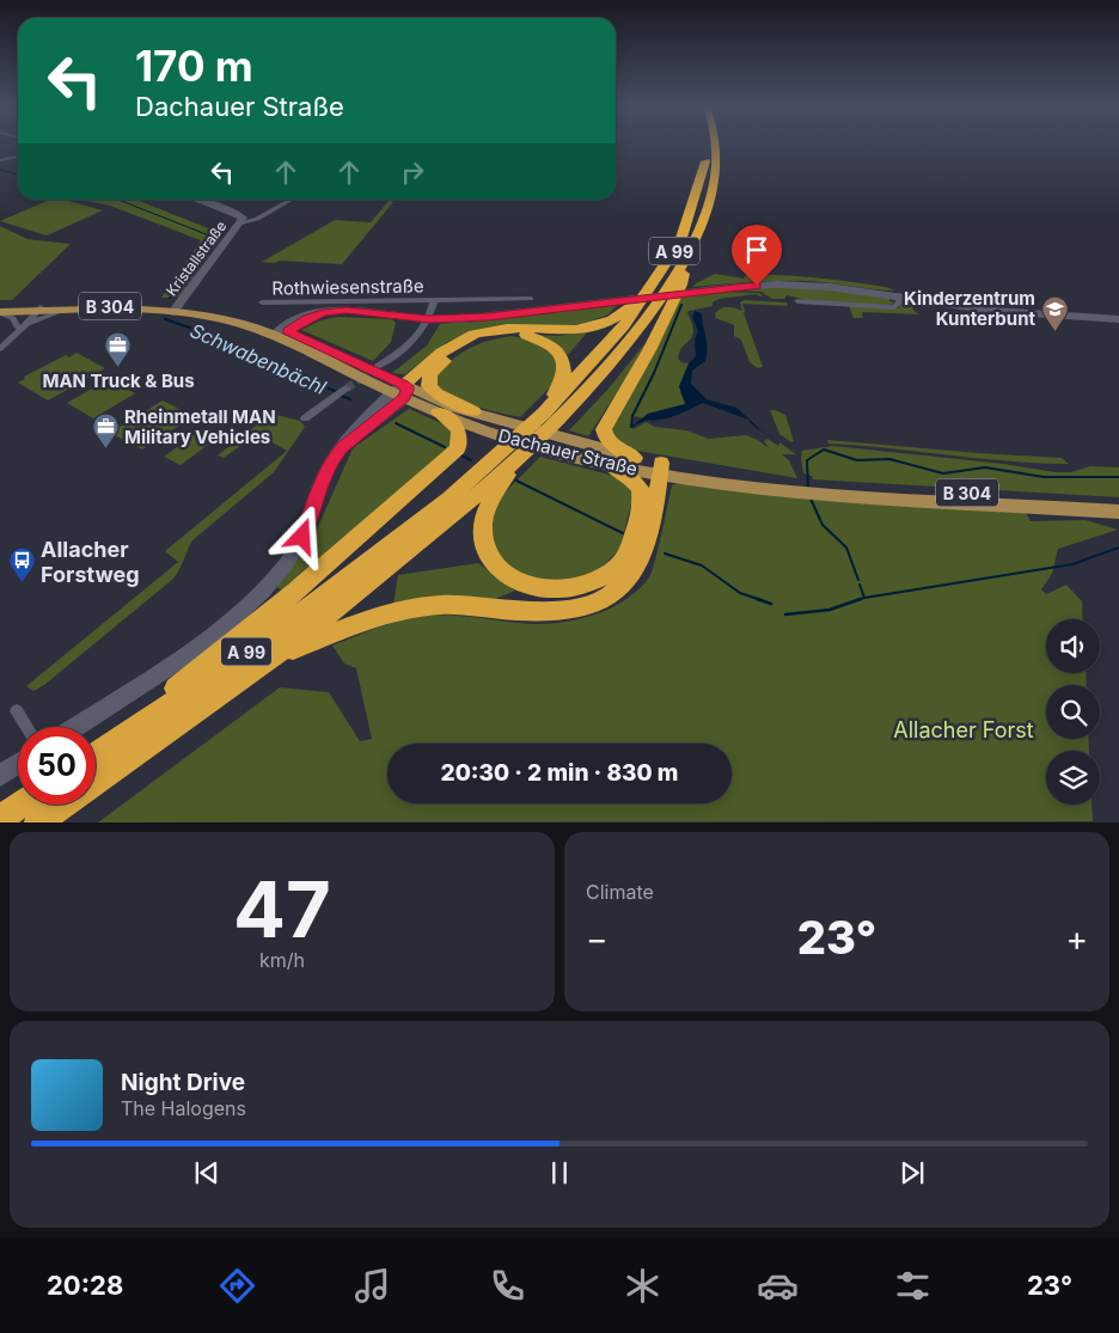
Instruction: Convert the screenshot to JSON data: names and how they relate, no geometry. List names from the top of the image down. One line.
{"streets":{"highway":["A 99"],"main road":["B 304","Dachauer Straße"],"street":["Kristallstraße","Rothwiesenstraße"]},"crossings":[["Kristallstraße","Dachauer Straße"]],"water":["Schwabenbächl"],"parks":["Allacher Forst"],"places":{"school or university":["Kinderzentrum Kunterbunt"],"office":["MAN Truck & Bus","Rheinmetall MAN Military Vehicles"],"bus stop":["Allacher Forstweg"]},"page":{"turn":["170 m","Dachauer Straße"],"limit":"50","trip":"20:30 · 2 min · 830 m","tile":[["47","km/h"],"Climate"],"heat":["−","23°","+"],"song":["Night Drive","The Halogens"],"tabs":["20:28","23°"]}}
